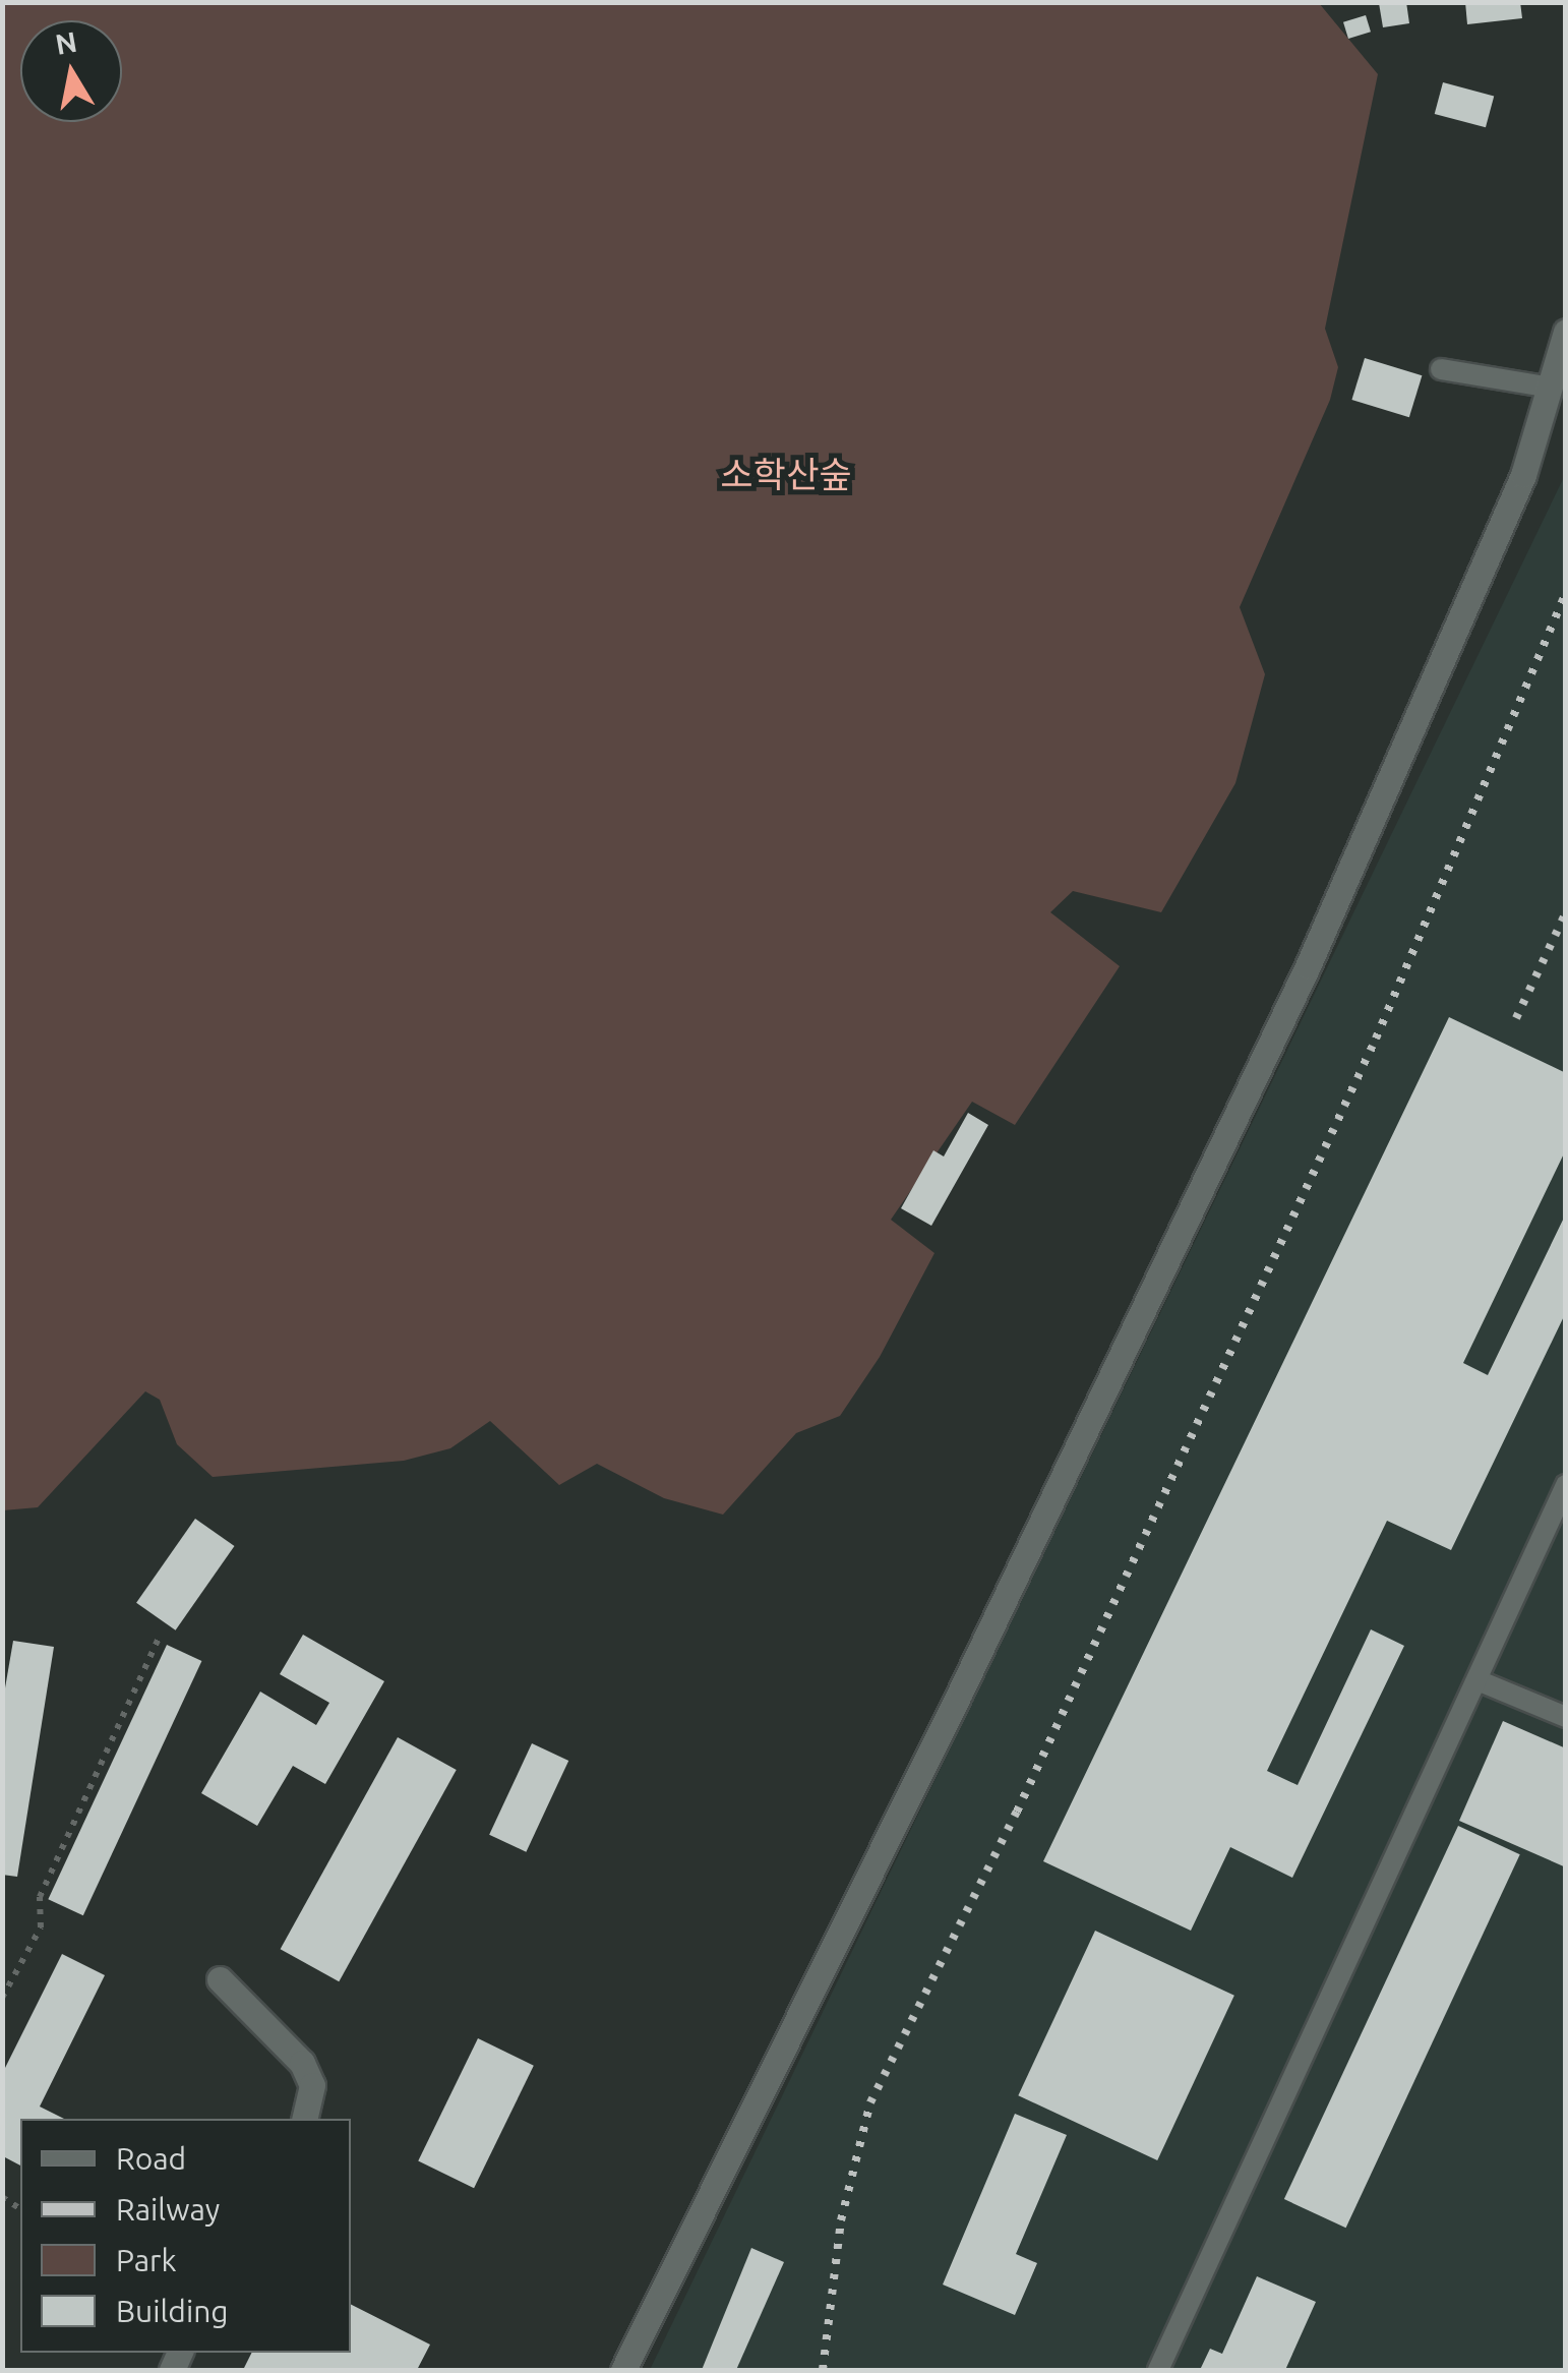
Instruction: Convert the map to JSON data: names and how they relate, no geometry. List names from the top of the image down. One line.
{"parks":["소학산숲"],"legend":["Road","Railway","Park","Building"],"north":"top"}
